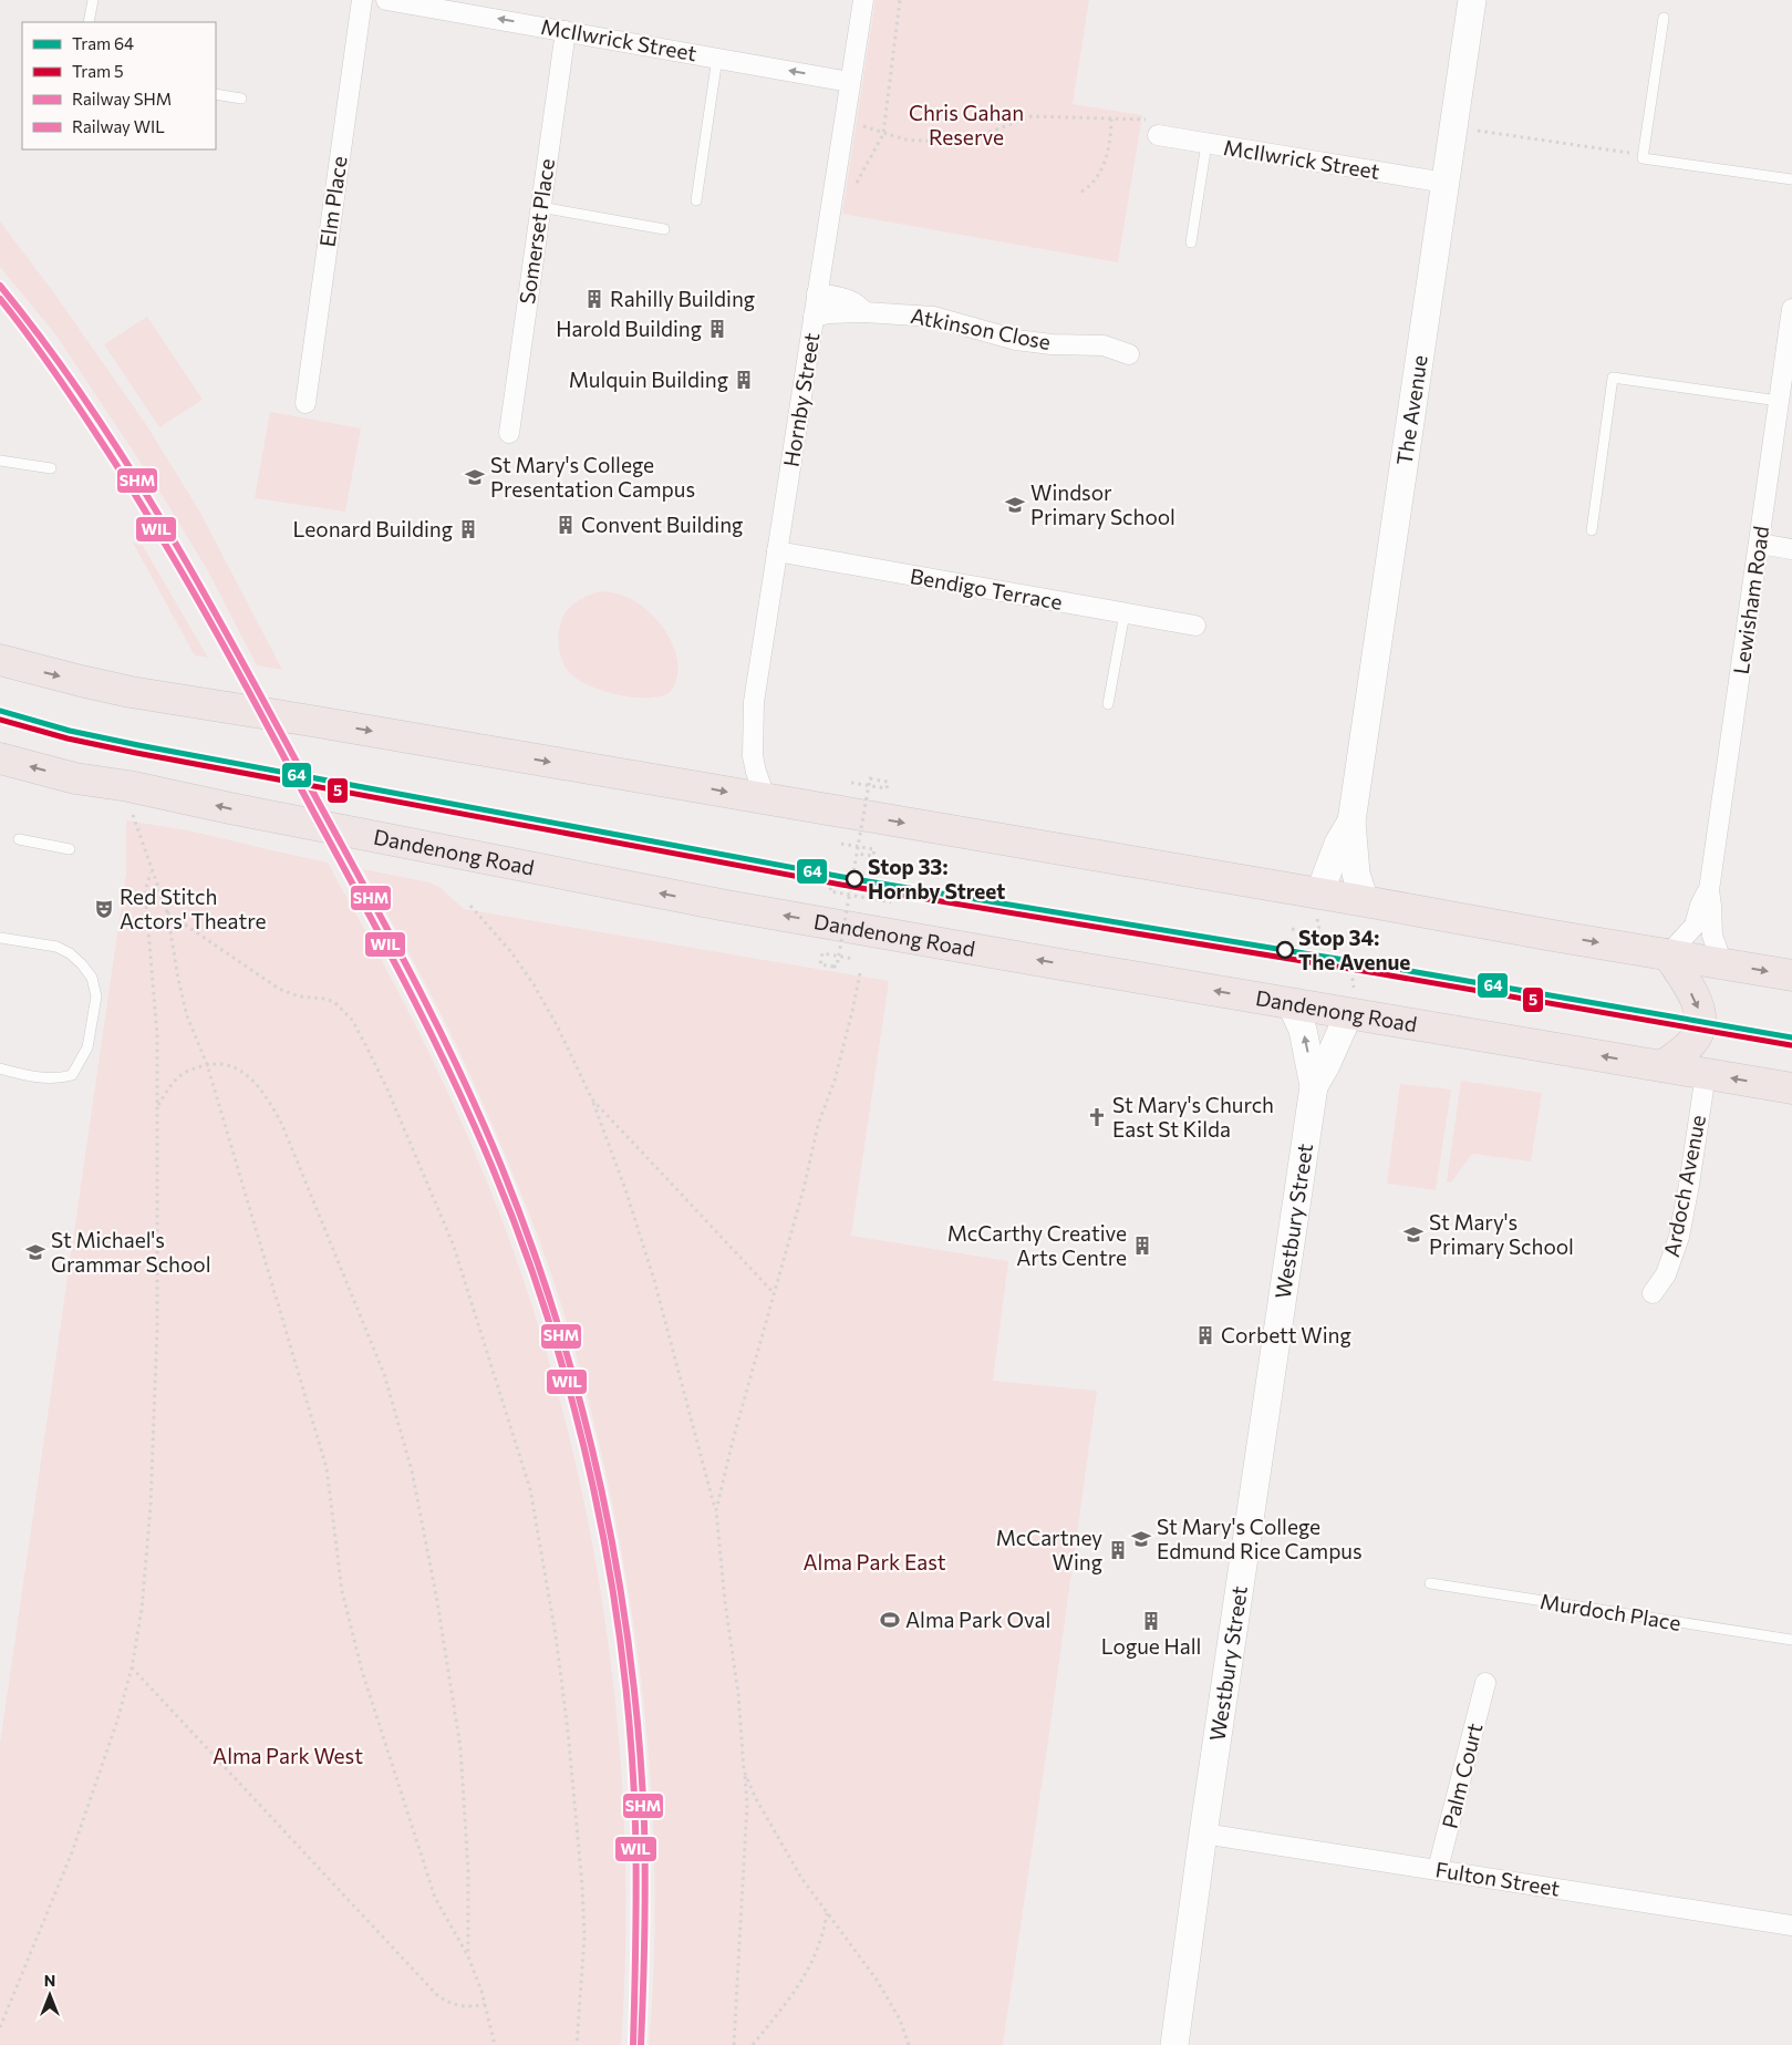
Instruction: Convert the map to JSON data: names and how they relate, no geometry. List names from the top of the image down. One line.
{"streets":{"highway":["Dandenong Road"],"street":["McIlwrick Street","Elm Place","Somerset Place","Atkinson Close","Hornby Street","The Avenue","Bendigo Terrace","Lewisham Road","Ardoch Avenue","Westbury Street","Palm Court","Fulton Street"],"lane":["Murdoch Place"]},"crossings":[["McIlwrick Street","Somerset Place"],["McIlwrick Street","Hornby Street"],["McIlwrick Street","The Avenue"],["Atkinson Close","Hornby Street"],["Hornby Street","Bendigo Terrace"],["Dandenong Road","Ardoch Avenue"],["Dandenong Road","Westbury Street"],["Westbury Street","Fulton Street"],["Palm Court","Fulton Street"]],"parks":["Chris Gahan Reserve","Alma Park East","Alma Park West"],"places":{"building":["Rahilly Building","Harold Building","Mulquin Building","Convent Building","Leonard Building","McCarthy Creative Arts Centre","Corbett Wing","McCartney Wing","Logue Hall"],"school or university":["St Mary's College Presentation Campus","Windsor Primary School","St Mary's Primary School","St Michael's Grammar School","St Mary's College Edmund Rice Campus"],"other":["Stop 33: Hornby Street","Stop 34: The Avenue"],"theatre":["Red Stitch Actors' Theatre"],"church":["St Mary's Church East St Kilda"],"sports":["Alma Park Oval"]},"lines":["rail line SHM","rail line WIL","tram line 64","tram line 5"],"legend":["Tram 64","Tram 5","Railway SHM","Railway WIL"],"north":"top"}
